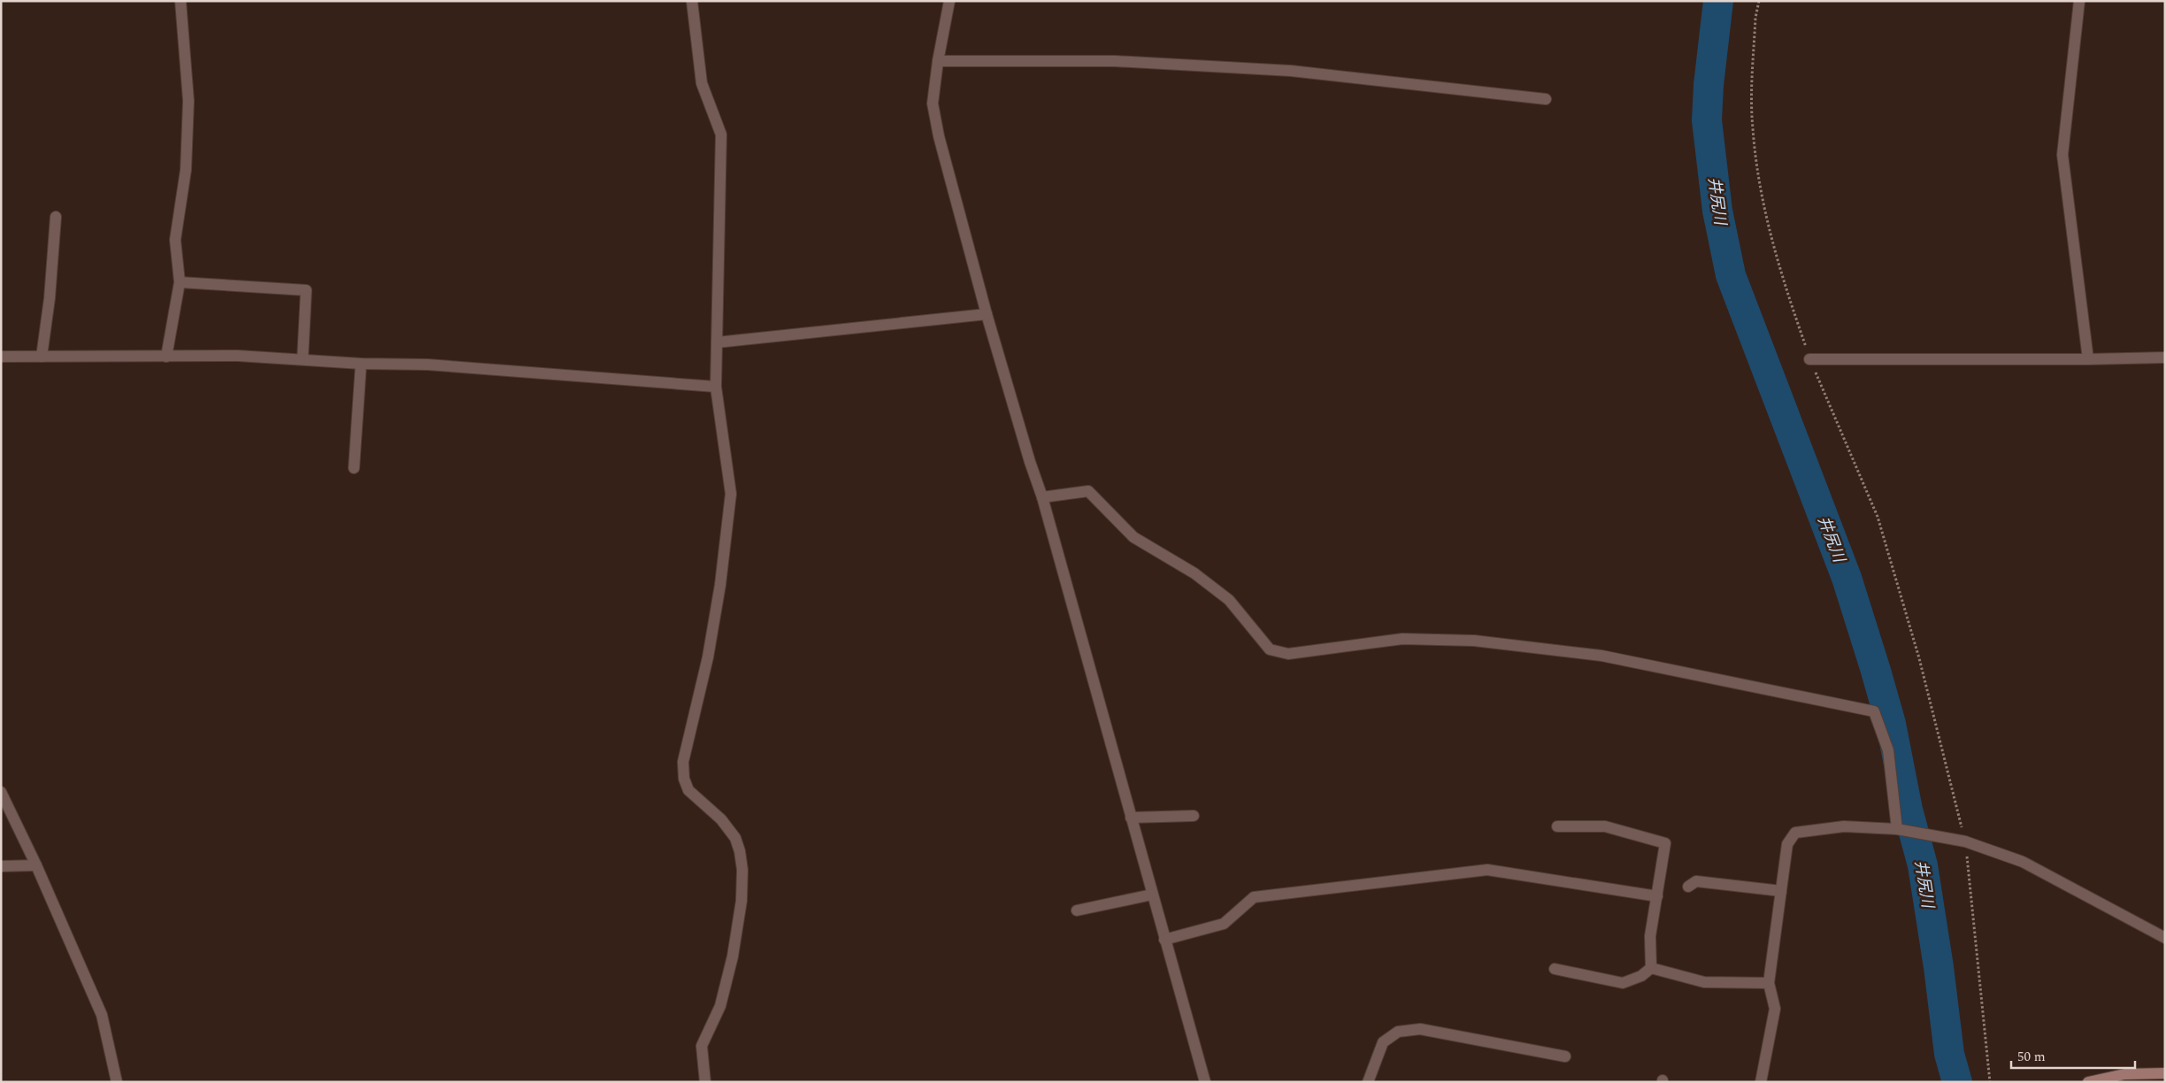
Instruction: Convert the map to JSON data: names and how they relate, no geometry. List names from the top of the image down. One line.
{"water":["井尻川"],"scale_bar":"50 m"}
